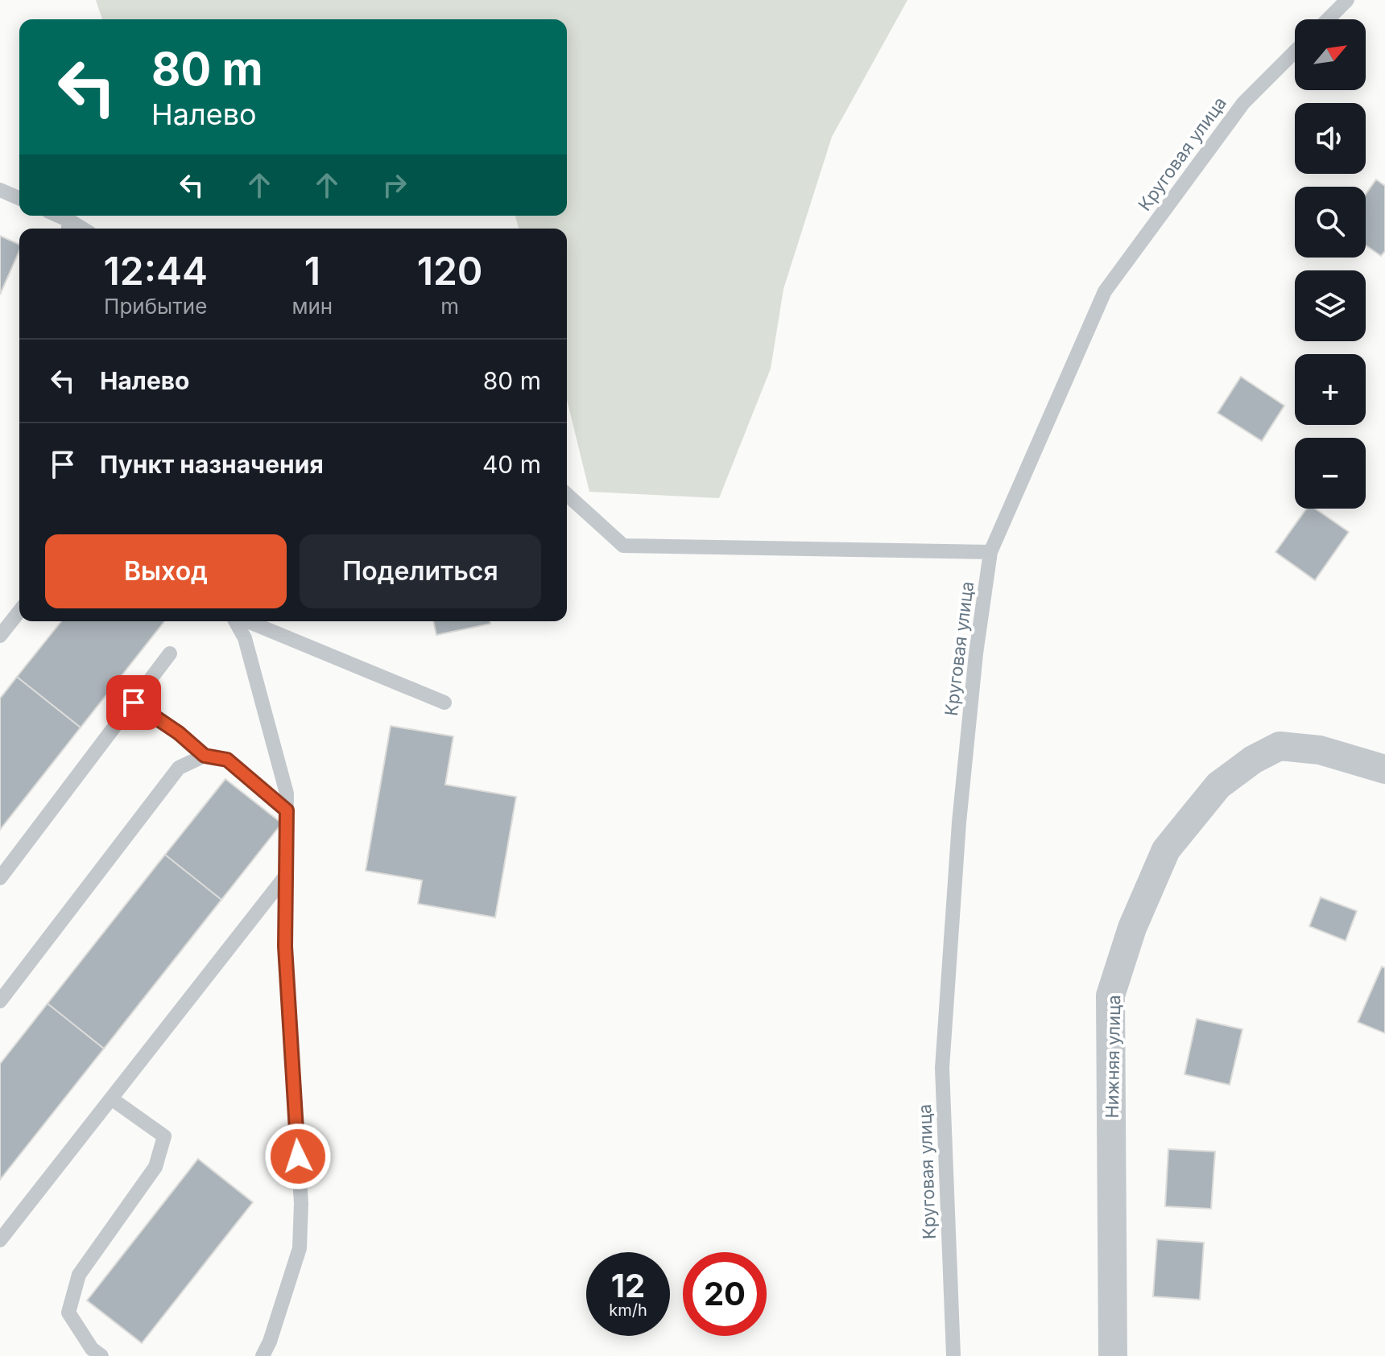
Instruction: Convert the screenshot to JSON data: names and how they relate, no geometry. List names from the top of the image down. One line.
{"streets":{"street":["Нижняя улица"],"lane":["Круговая улица"]},"north":"top right","page":{"map_buttons":["+","−"],"turn":["80 m","Налево"],"eta":["12:44","Прибытие","1","мин","120","m"],"list":[{"name":"Налево","value":"80 m"},{"name":"Пункт назначения","value":"40 m"}],"buttons":["Выход","Поделиться"],"speed":"12 km/h","limit":"20"}}
